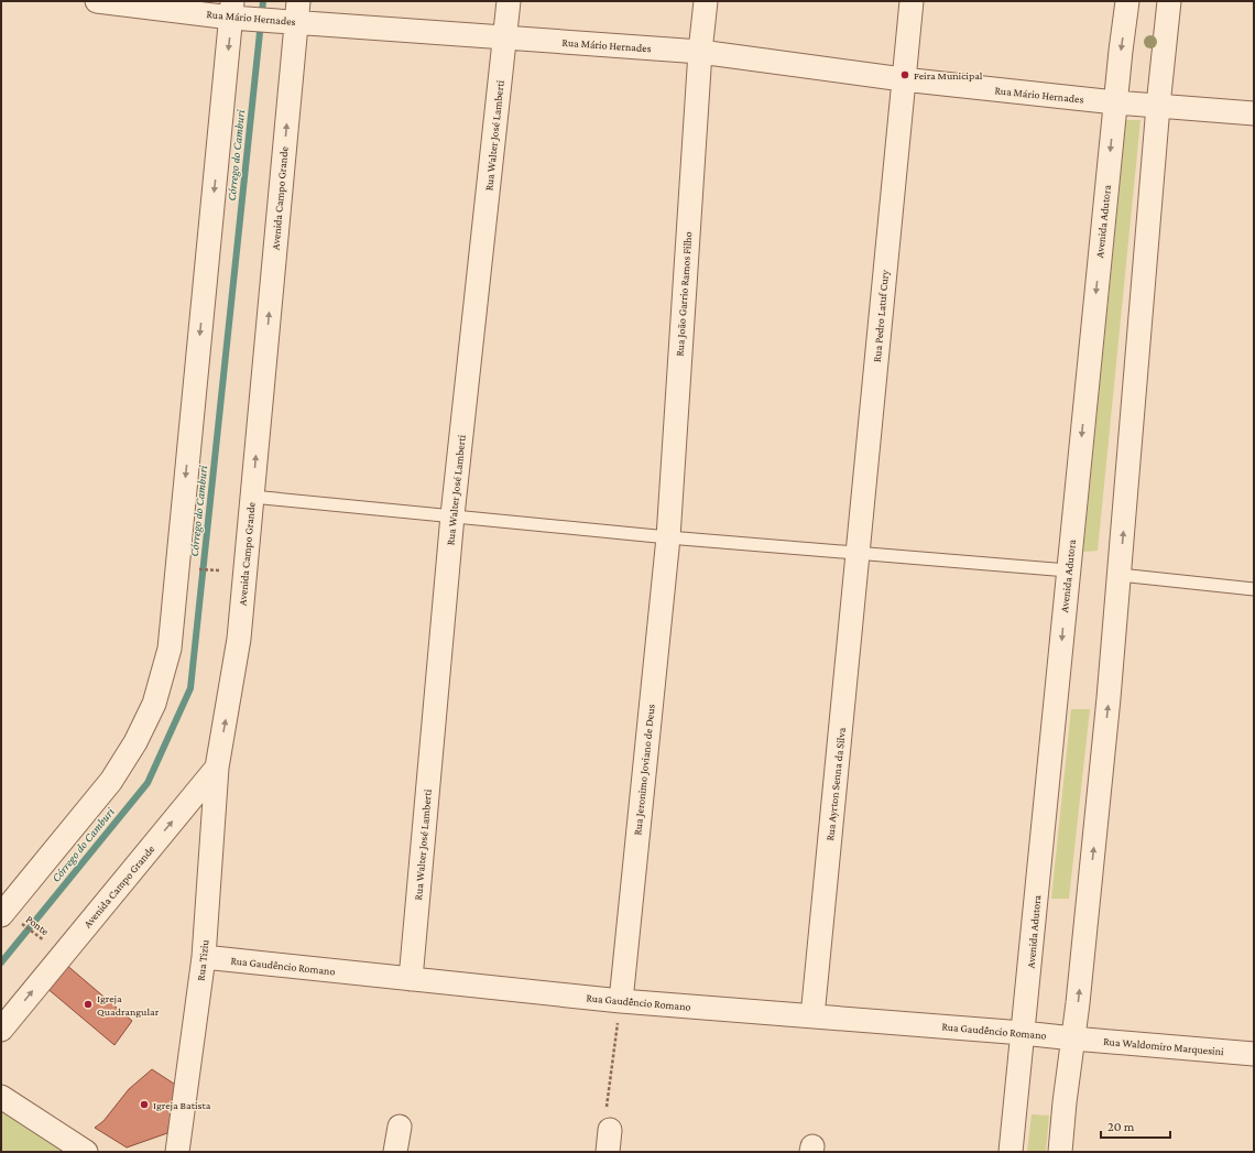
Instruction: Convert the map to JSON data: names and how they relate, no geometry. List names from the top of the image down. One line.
{"streets":{"street":["Rua Mário Hernades","Rua Walter José Lamberti","Avenida Campo Grande","Avenida Adutora","Rua João Garrio Ramos Filho","Rua Pedro Latuf Cury","Rua Jeronimo Joviano de Deus","Rua Ayrton Senna da Silva","Rua Tiziu","Rua Gaudêncio Romano","Rua Waldomiro Marquesini"],"path":["Ponte"]},"crossings":[["Rua Mário Hernades","Rua Walter José Lamberti"],["Rua Mário Hernades","Avenida Campo Grande"],["Rua Mário Hernades","Avenida Adutora"],["Rua Mário Hernades","Rua João Garrio Ramos Filho"],["Rua Mário Hernades","Rua Pedro Latuf Cury"],["Rua Walter José Lamberti","Rua Gaudêncio Romano"],["Avenida Campo Grande","Rua Tiziu"],["Avenida Adutora","Rua Gaudêncio Romano"],["Rua João Garrio Ramos Filho","Rua Jeronimo Joviano de Deus"],["Rua Pedro Latuf Cury","Rua Ayrton Senna da Silva"],["Rua Jeronimo Joviano de Deus","Rua Gaudêncio Romano"],["Rua Ayrton Senna da Silva","Rua Gaudêncio Romano"],["Rua Tiziu","Rua Gaudêncio Romano"],["Rua Gaudêncio Romano","Rua Waldomiro Marquesini"]],"water":["Córrego do Camburi"],"places":["Feira Municipal","Igreja Quadrangular","Igreja Batista"],"scale_bar":"20 m"}
